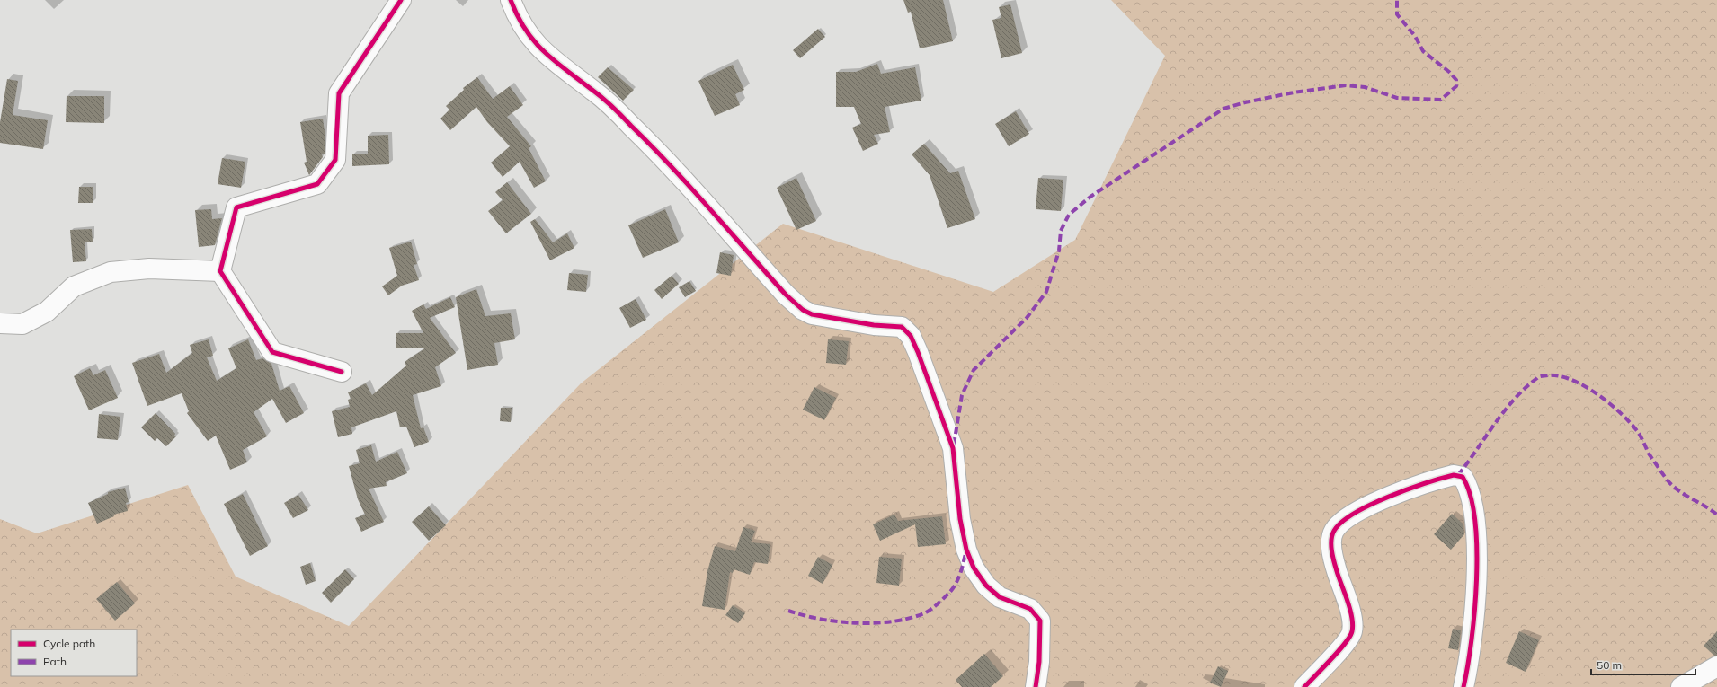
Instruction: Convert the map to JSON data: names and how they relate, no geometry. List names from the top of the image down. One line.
{"legend":["Cycle path","Path"],"scale_bar":"50 m"}
